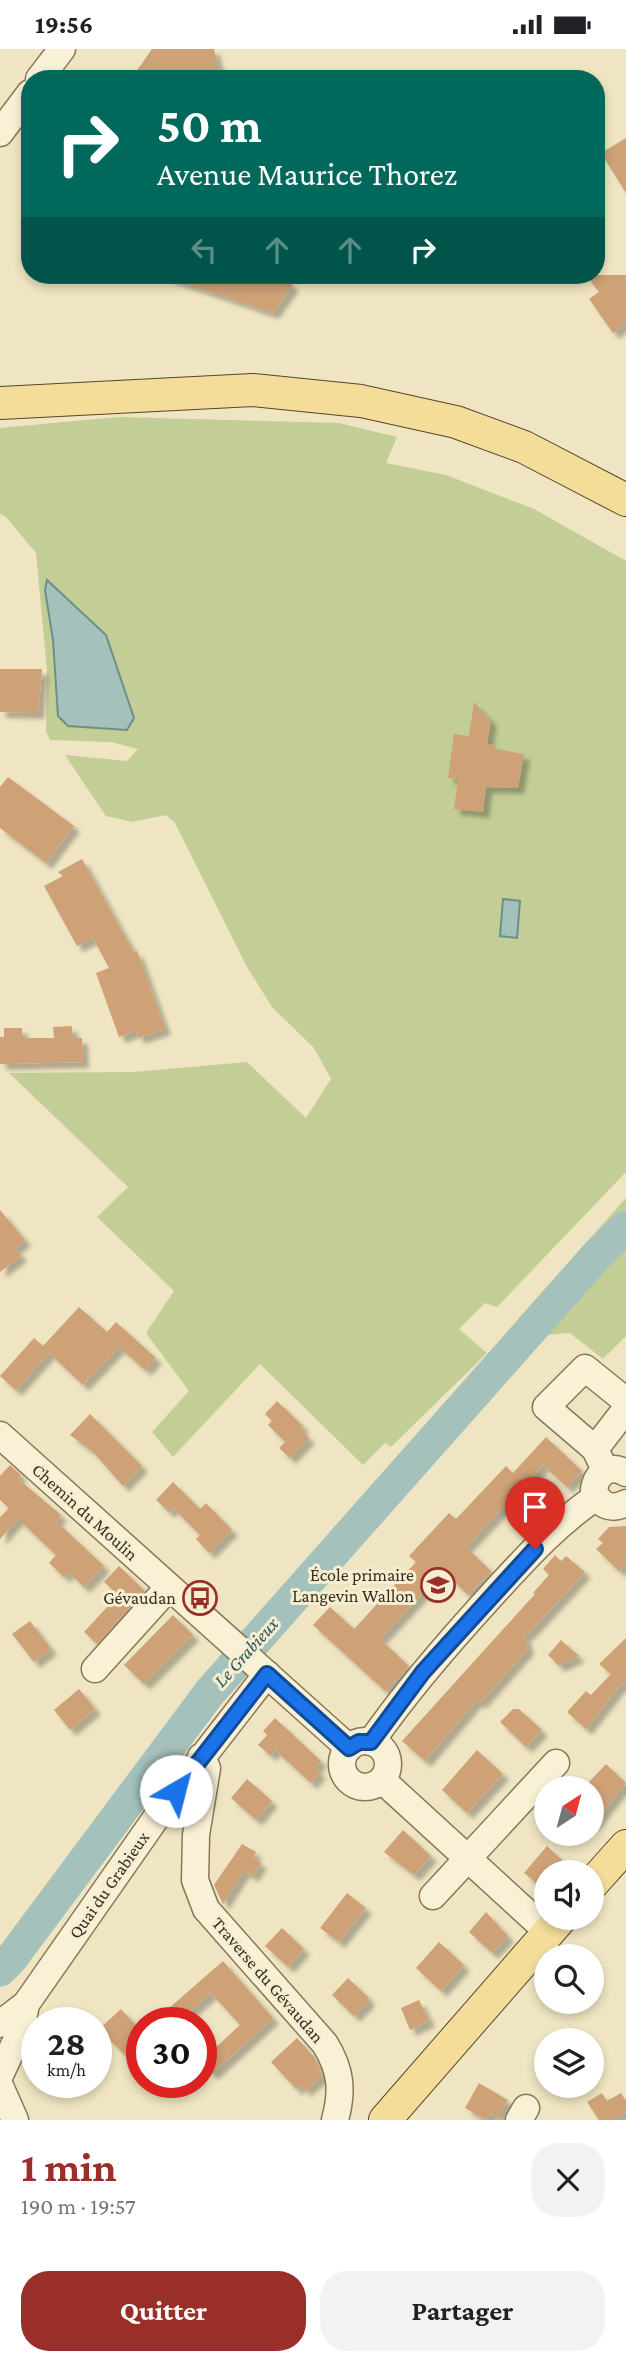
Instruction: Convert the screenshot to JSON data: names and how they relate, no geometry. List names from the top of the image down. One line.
{"streets":{"street":["Chemin du Moulin","Quai du Grabieux","Traverse du Gévaudan"]},"crossings":[["Chemin du Moulin","Quai du Grabieux"],["Quai du Grabieux","Traverse du Gévaudan"]],"water":["Le Grabieux"],"places":{"school or university":["École primaire Langevin Wallon"],"bus stop":["Gévaudan"]},"north":"top right","page":{"status":"19:56","turn":["50 m","Avenue Maurice Thorez"],"speed":"28 km/h","limit":"30","heading":["1 min","190 m · 19:57"],"buttons":["Quitter","Partager"]}}
